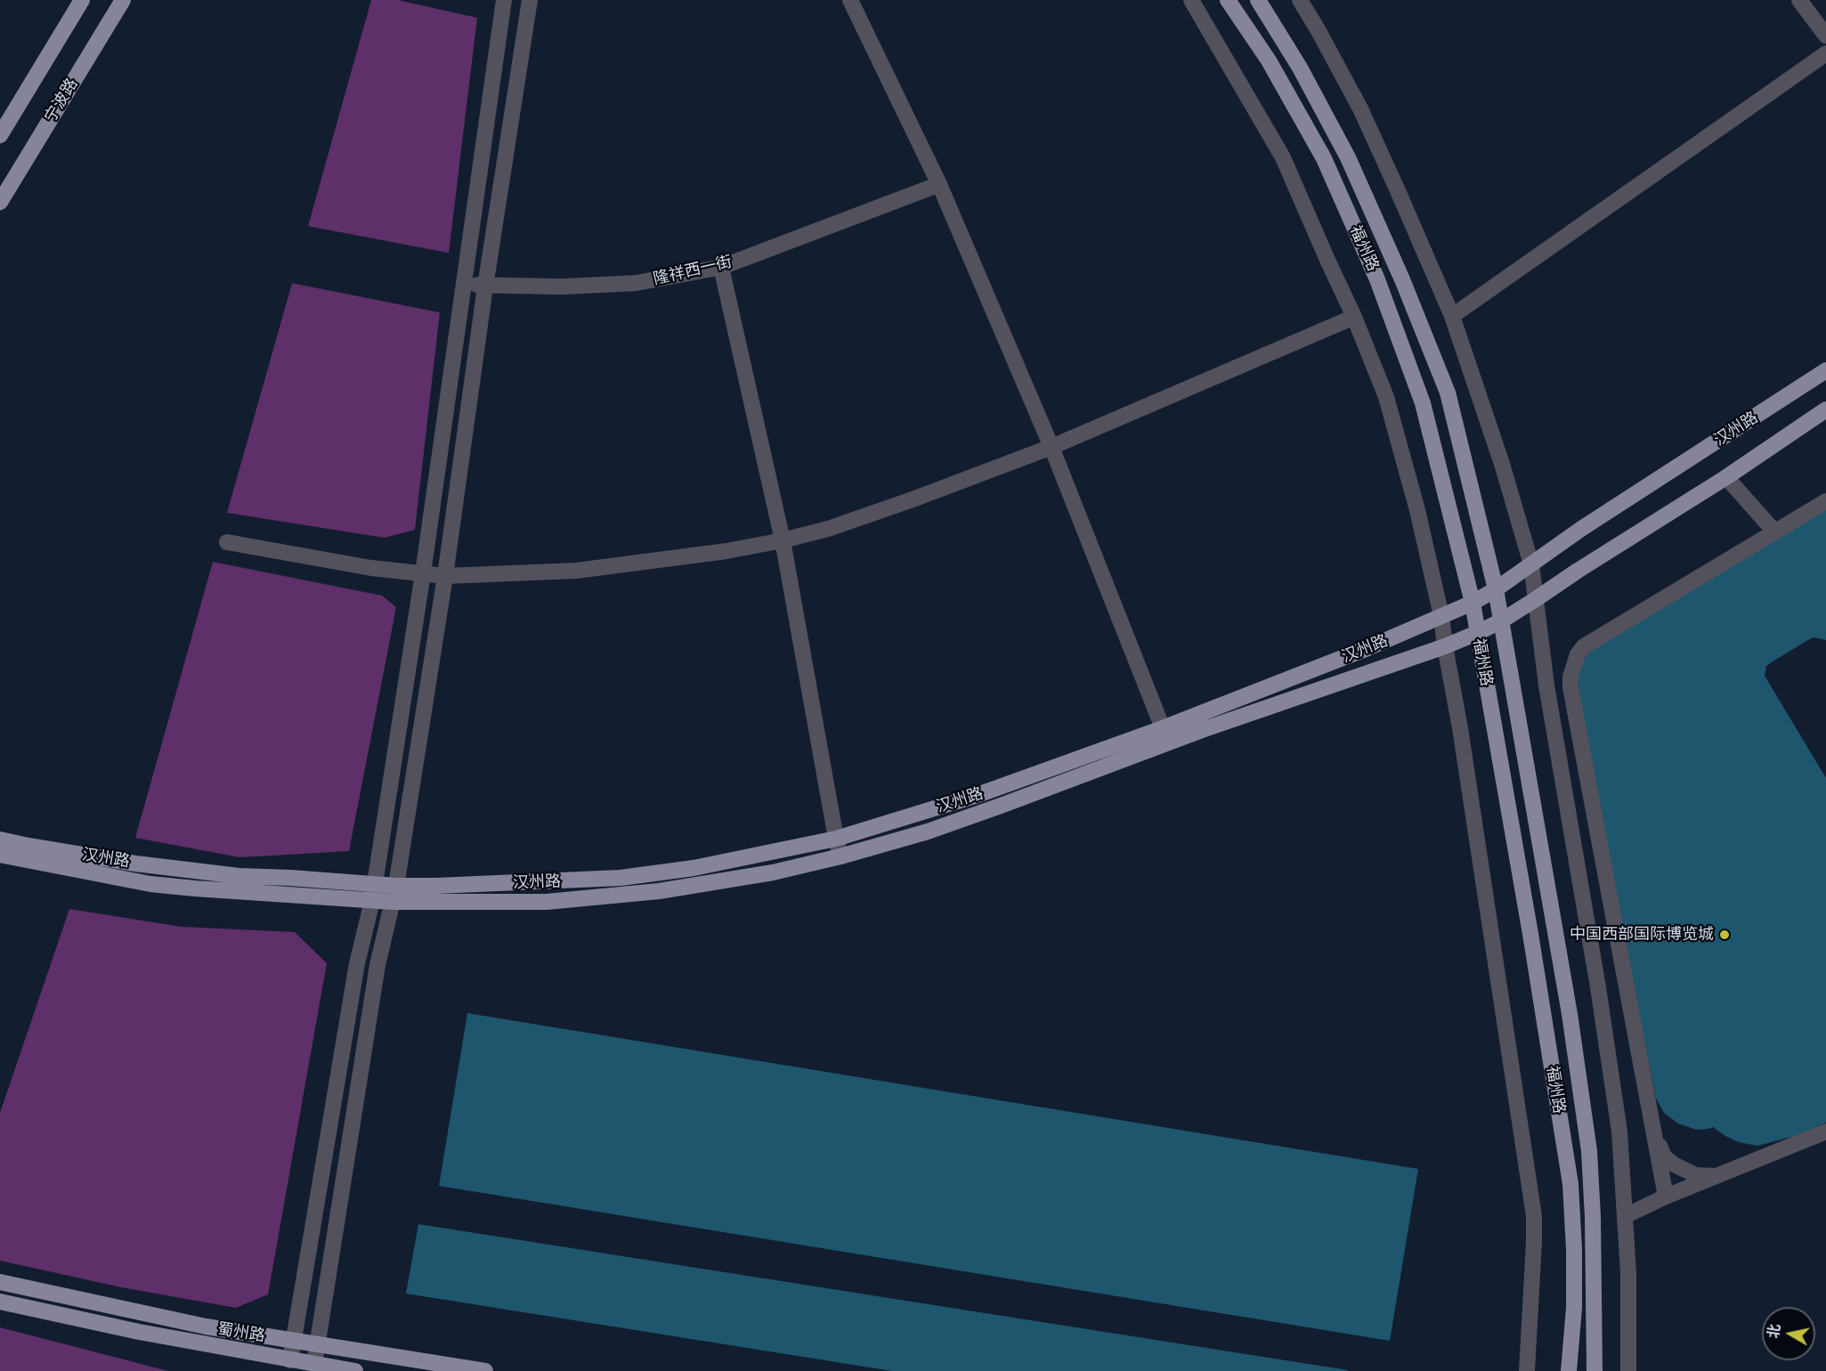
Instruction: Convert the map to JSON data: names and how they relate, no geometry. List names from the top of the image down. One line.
{"streets":{"main road":["宁波路","福州路","汉州路","蜀州路"],"street":["隆祥西一街"]},"crossings":[["福州路","汉州路"]],"places":["中国西部国际博览城"],"north":"left"}
